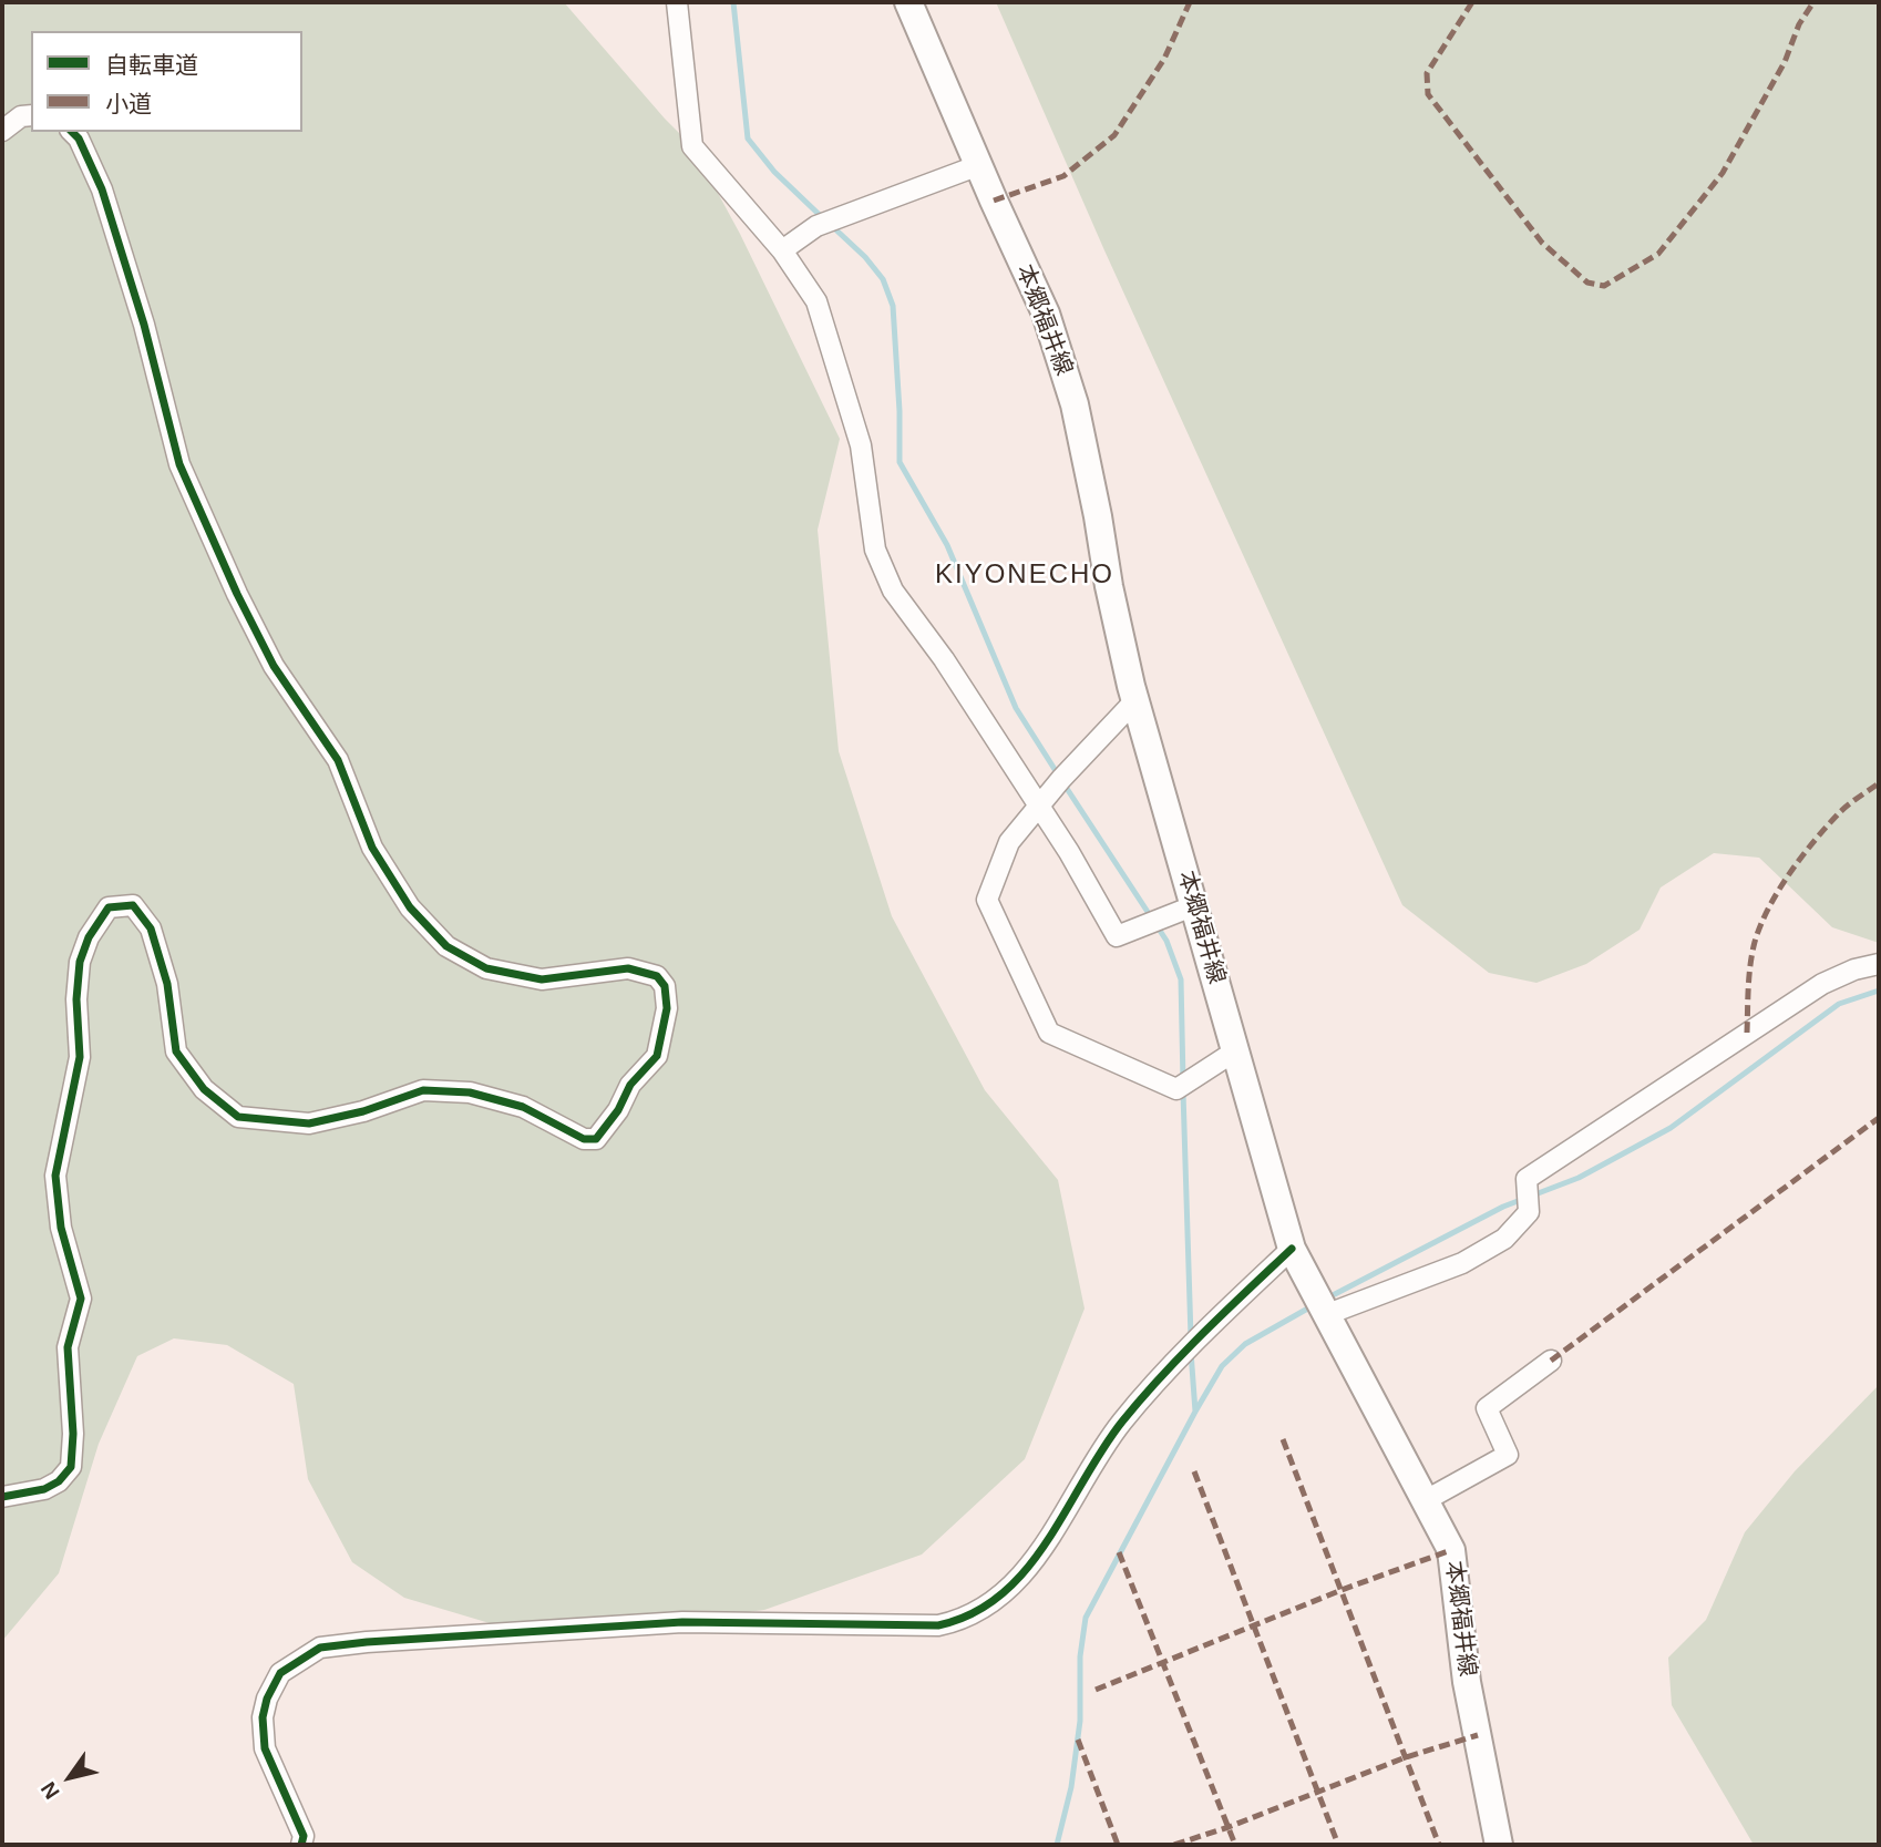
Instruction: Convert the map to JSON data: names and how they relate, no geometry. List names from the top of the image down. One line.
{"streets":{"main road":["本郷福井線"]},"districts":["KIYONECHO"],"legend":["自転車道","小道"],"north":"bottom left"}
